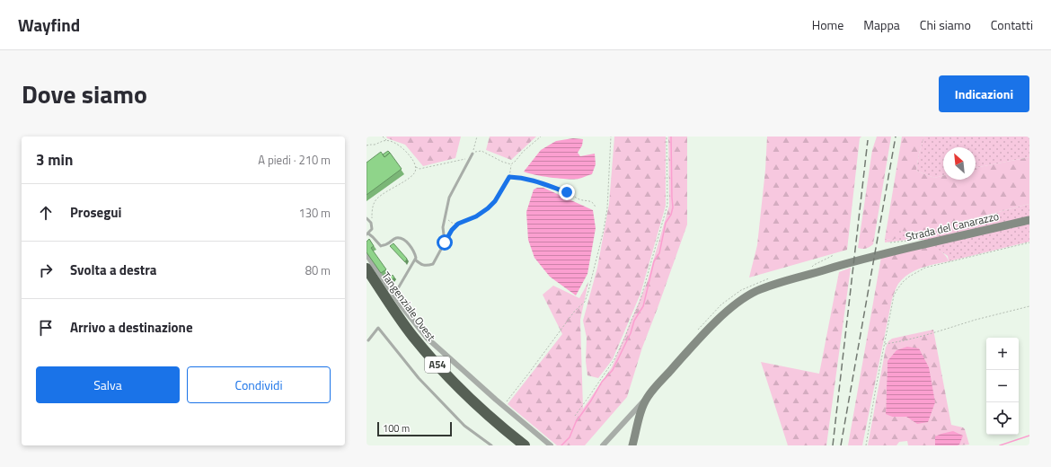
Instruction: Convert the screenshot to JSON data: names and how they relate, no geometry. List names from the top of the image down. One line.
{"streets":{"highway":["Tangenziale Ovest","A54"],"street":["Strada del Canarazzo"]},"scale_bar":"100 m","north":"top left","page":{"header":"Wayfind","nav":["Home","Mappa","Chi siamo","Contatti"],"title":"Dove siamo","buttons":["Indicazioni",["Salva","Condividi"]],"heading":["3 min","A piedi · 210 m"],"list":[["Prosegui","130 m"],["Svolta a destra","80 m"],"Arrivo a destinazione"],"map_buttons":["+","−"],"scale":"100 m"}}
